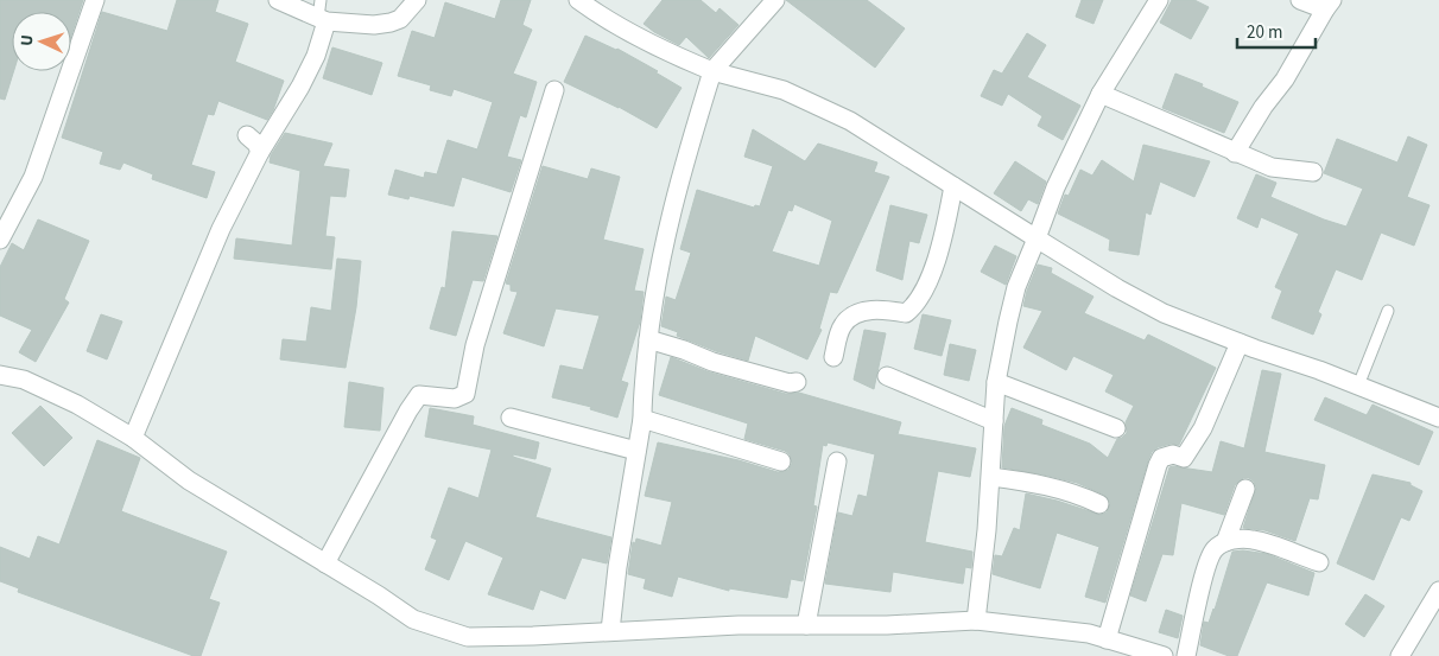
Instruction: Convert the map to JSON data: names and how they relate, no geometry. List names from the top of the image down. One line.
{"scale_bar":"20 m","north":"left"}
